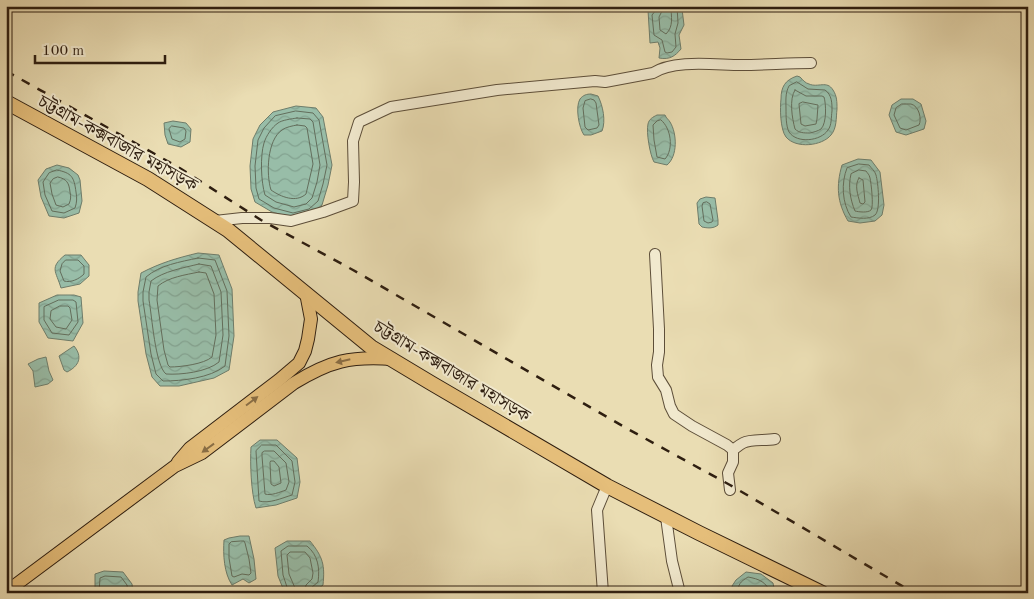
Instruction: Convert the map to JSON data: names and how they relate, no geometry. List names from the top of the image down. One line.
{"streets":{"highway":["চট্টগ্রাম-কক্সবাজার মহাসড়ক"]},"scale_bar":"100 m"}
